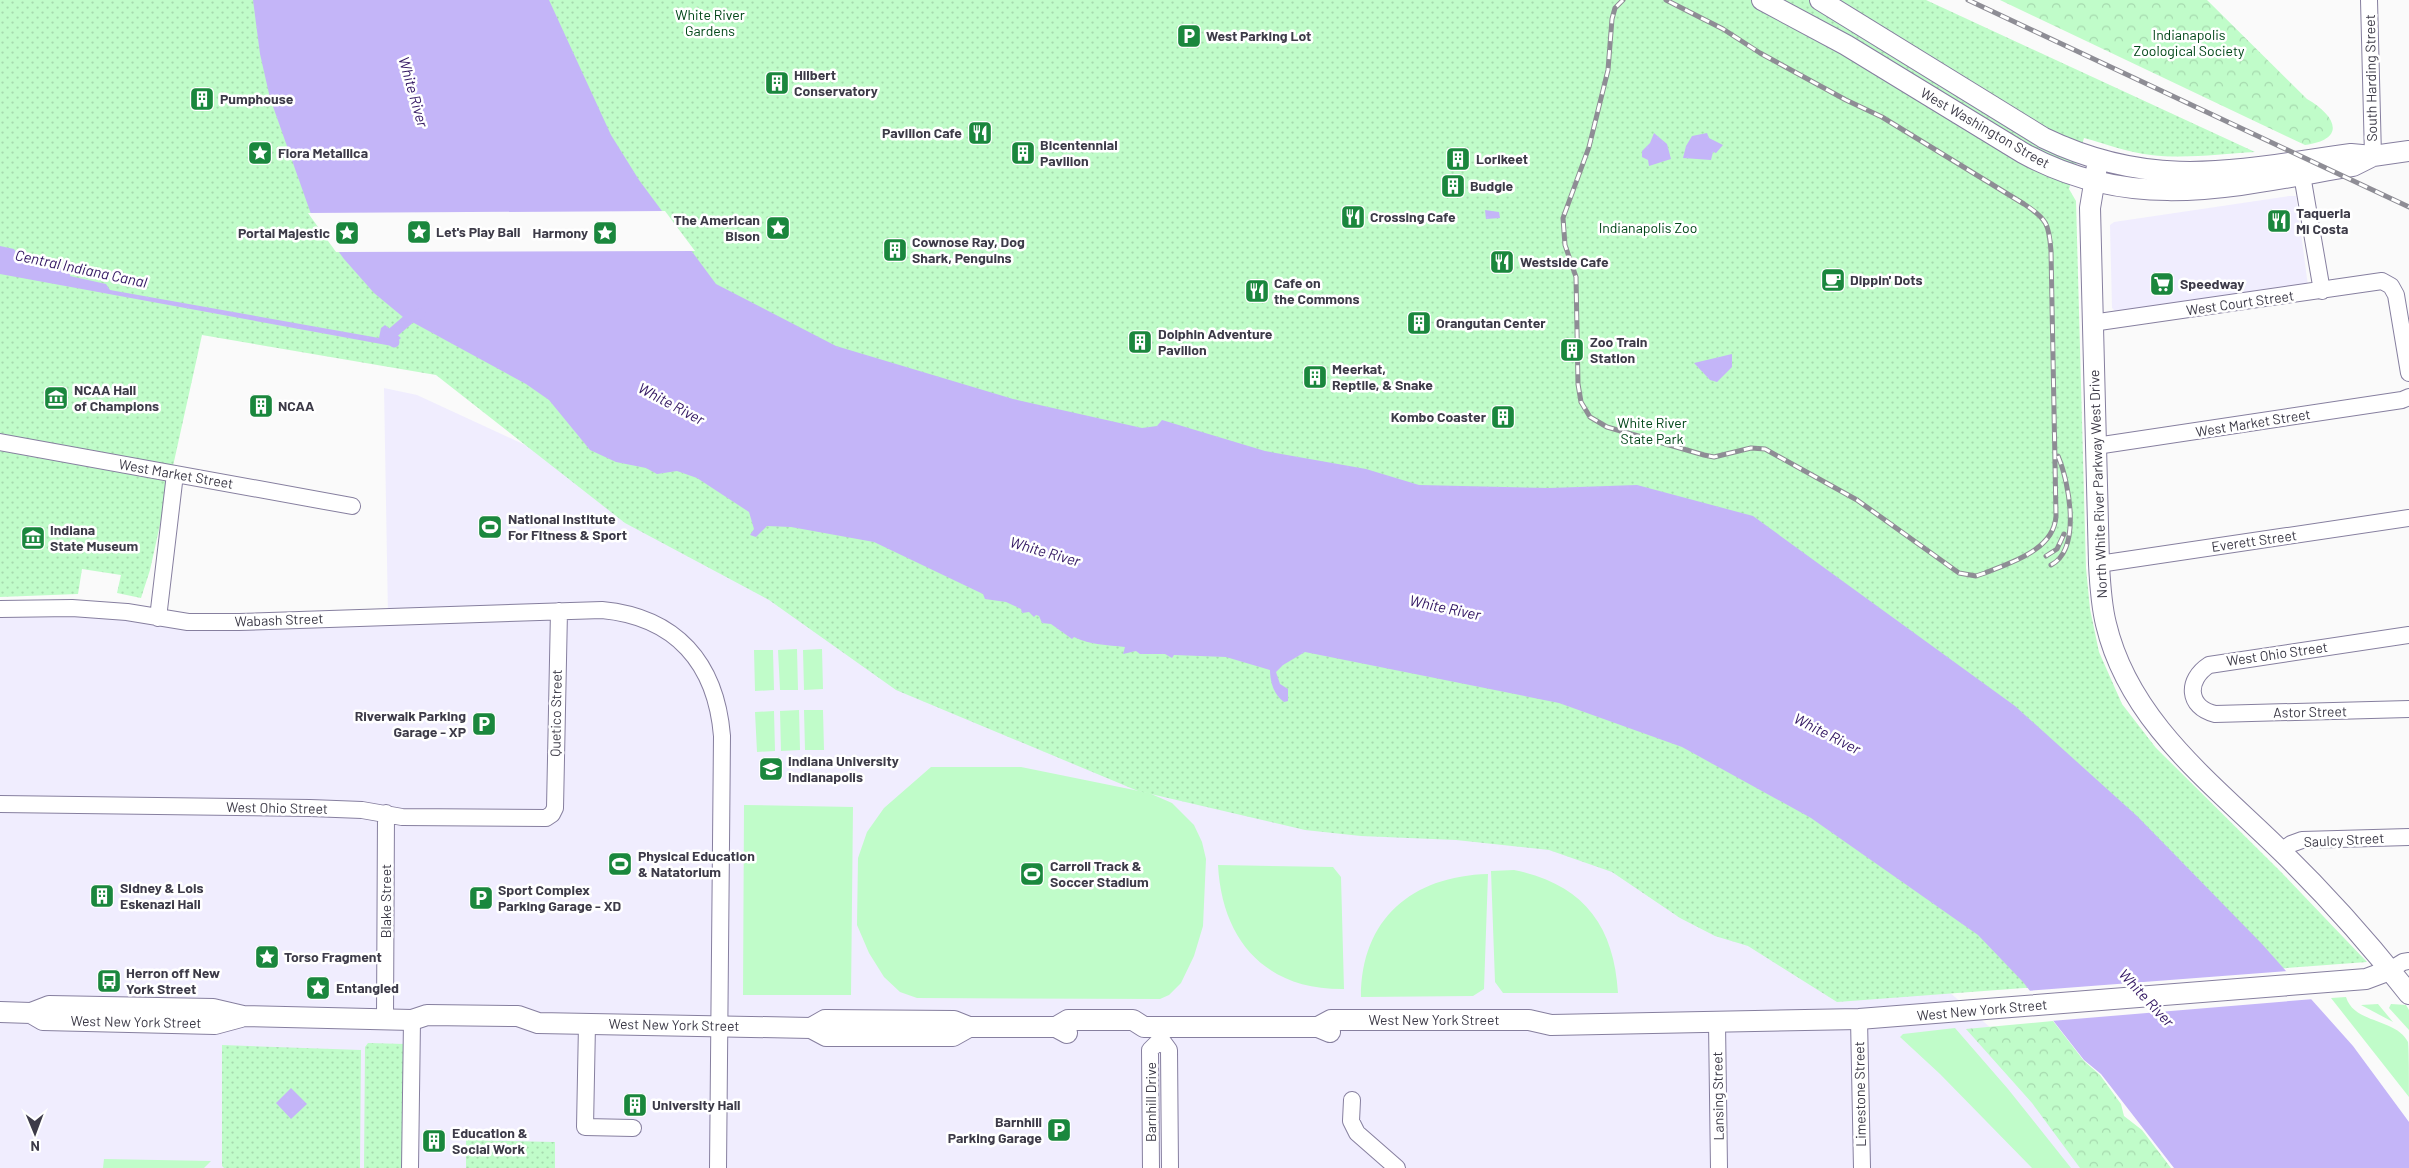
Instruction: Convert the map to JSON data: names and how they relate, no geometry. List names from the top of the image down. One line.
{"streets":{"main road":["West Washington Street","North White River Parkway West Drive","West New York Street"],"street":["South Harding Street","West Court Street","West Market Street","Everett Street","Wabash Street","West Ohio Street","Astor Street","Quetico Street","Saulcy Street","Blake Street","Limestone Street","Lansing Street","Barnhill Drive"]},"crossings":[["South Harding Street","West Washington Street"],["West Washington Street","North White River Parkway West Drive"],["West Court Street","North White River Parkway West Drive"],["West Market Street","North White River Parkway West Drive"],["North White River Parkway West Drive","Everett Street"],["North White River Parkway West Drive","Saulcy Street"],["North White River Parkway West Drive","West New York Street"],["Wabash Street","Quetico Street"],["Wabash Street","West New York Street"],["West Ohio Street","Astor Street"],["West Ohio Street","Quetico Street"],["West Ohio Street","Blake Street"],["Blake Street","West New York Street"],["West New York Street","Limestone Street"],["West New York Street","Lansing Street"],["West New York Street","Barnhill Drive"]],"water":["White River","Central Indiana Canal"],"parks":["White River Gardens","Indianapolis Zoological Society","Indianapolis Zoo","White River State Park"],"places":{"parking":["West Parking Lot","Riverwalk Parking Garage - XP","Sport Complex Parking Garage - XD","Barnhill Parking Garage"],"building":["Hilbert Conservatory","Pumphouse","Bicentennial Pavilion","Lorikeet","Budgie","Cownose Ray, Dog Shark, Penguins","Orangutan Center","Dolphin Adventure Pavilion","Zoo Train Station","Meerkat, Reptile, & Snake","NCAA","Kombo Coaster","Sidney & Lois Eskenazi Hall","University Hall","Education & Social Work"],"restaurant":["Pavilion Cafe","Crossing Cafe","Taqueria Mi Costa","Westside Cafe","Cafe on the Commons"],"place":["Flora Metallica","The American Bison","Let's Play Ball","Portal Majestic","Harmony","Torso Fragment","Entangled"],"cafe":["Dippin' Dots"],"supermarket":["Speedway"],"museum":["NCAA Hall of Champions","Indiana State Museum"],"sports":["National Institute For Fitness & Sport","Physical Education & Natatorium","Carroll Track & Soccer Stadium"],"school or university":["Indiana University Indianapolis"],"bus stop":["Herron off New York Street"]},"north":"bottom"}
